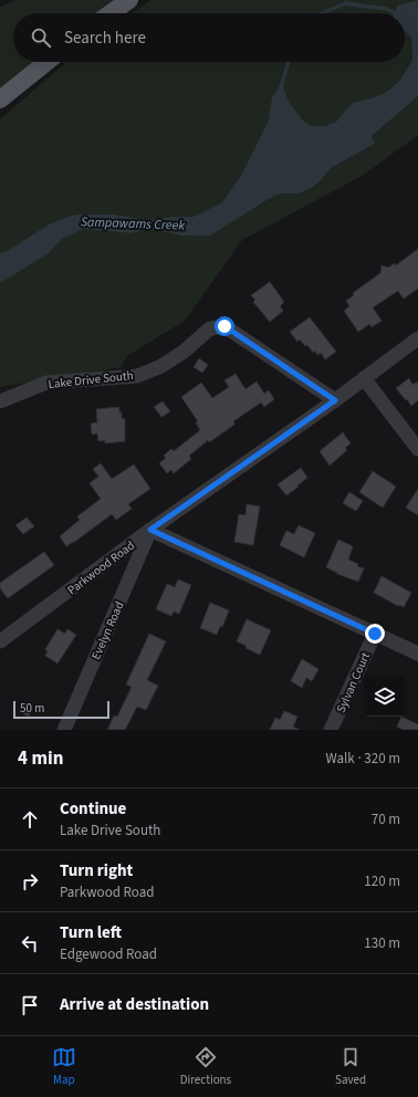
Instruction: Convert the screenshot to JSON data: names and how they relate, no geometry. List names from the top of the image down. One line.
{"streets":{"street":["Lake Drive South","Parkwood Road","Evelyn Road","Sylvan Court"]},"crossings":[["Lake Drive South","Parkwood Road"],["Parkwood Road","Evelyn Road"]],"water":["Sampawams Creek"],"scale_bar":"50 m","page":{"search":"Search here","scale":"50 m","heading":["4 min","Walk · 320 m"],"list":[["Continue","Lake Drive South","70 m"],["Turn right","Parkwood Road","120 m"],["Turn left","Edgewood Road","130 m"],"Arrive at destination"],"nav":["Map","Directions","Saved"]}}
